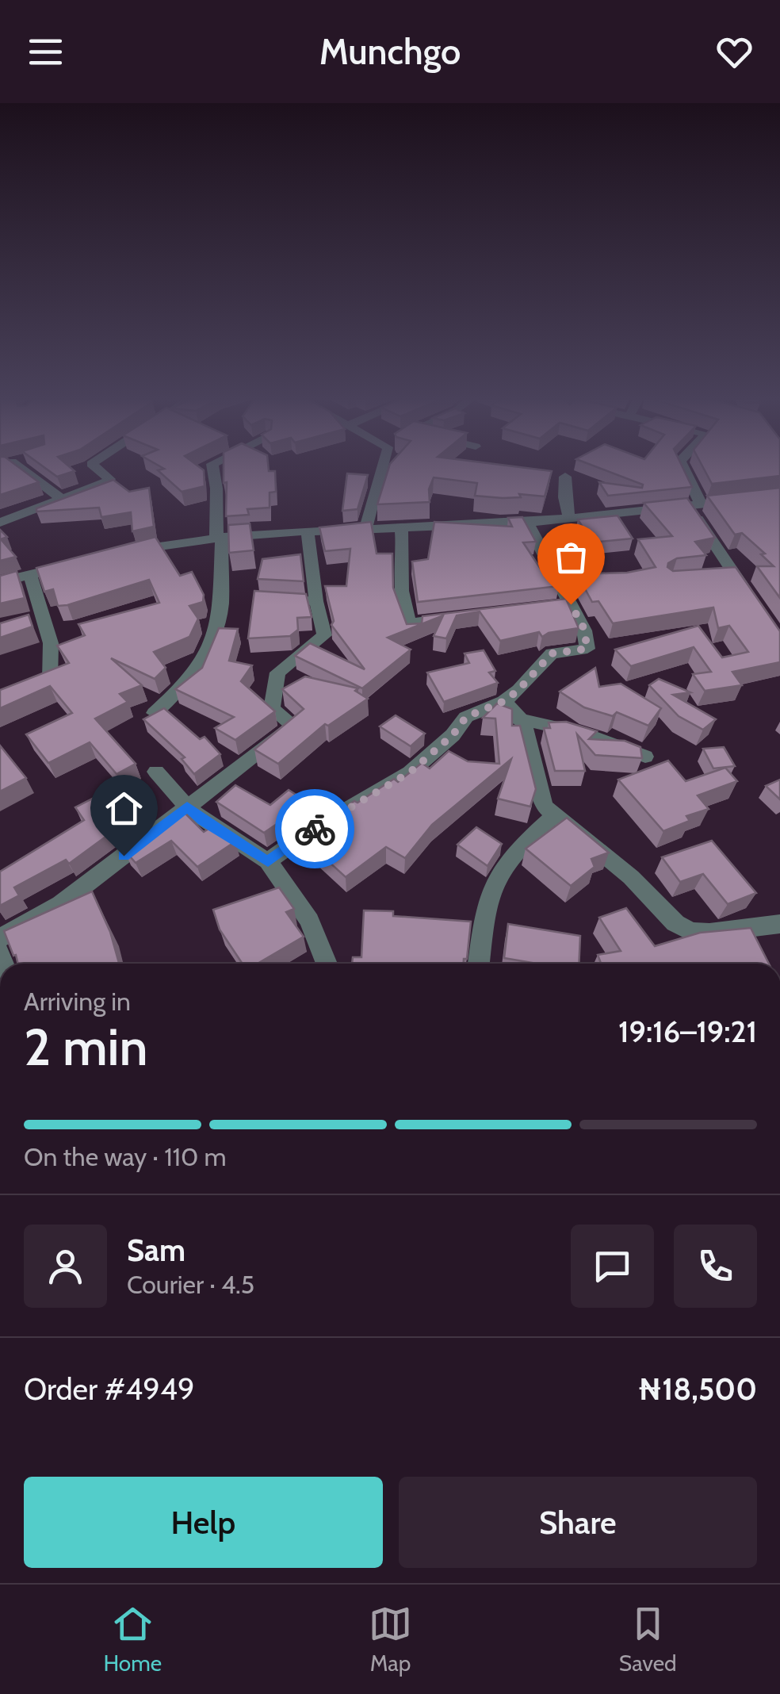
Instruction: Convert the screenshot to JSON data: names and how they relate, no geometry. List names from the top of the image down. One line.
{"page":{"header":"Munchgo","heading":["2 min","Arriving in","19:16–19:21"],"panel":["Sam","Courier · 4.5","Order #4949","₦18,500"],"bar":"On the way · 110 m","buttons":["Help","Share"],"tabs":["Home","Map","Saved"]}}
